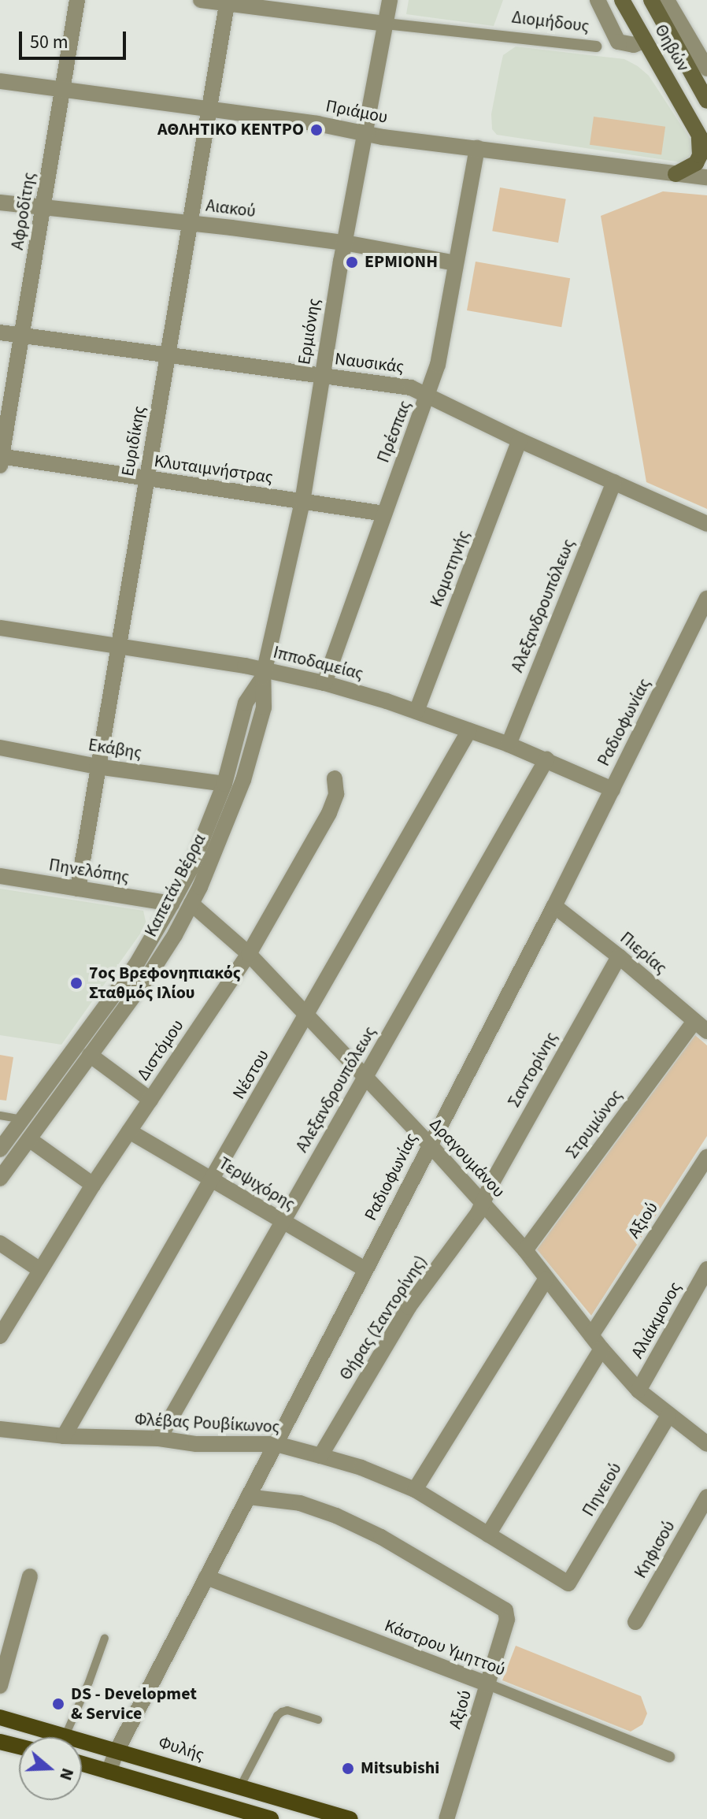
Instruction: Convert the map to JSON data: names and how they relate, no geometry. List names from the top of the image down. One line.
{"streets":{"main road":["Θηβών","Φυλής"],"street":["Διομήδους","Πριάμου","Αιακού","Αφροδίτης","Ερμιόνης","Ναυσικάς","Πρέσπας","Ευριδίκης","Κλυταιμνήστρας","Κομοτηνής","Αλεξανδρουπόλεως","Ιπποδαμείας","Ραδιοφωνίας","Εκάβης","Πηνελόπης","Καπετάν Βέρρα","Πιερίας","Διστόμου","Σαντορίνης","Νέστου","Στρυμώνος","Δραγουμάνου","Τερψιχόρης","Αξιού","Θήρας (Σαντορίνης)","Αλιάκμονος","Φλέβας Ρουβίκωνος","Πηνειού","Κηφισού","Κάστρου Υμηττού"]},"crossings":[["Διομήδους","Ερμιόνης"],["Διομήδους","Ευριδίκης"],["Πριάμου","Αφροδίτης"],["Πριάμου","Ερμιόνης"],["Πριάμου","Πρέσπας"],["Πριάμου","Ευριδίκης"],["Αιακού","Αφροδίτης"],["Αιακού","Ερμιόνης"],["Αιακού","Πρέσπας"],["Αιακού","Ευριδίκης"],["Αφροδίτης","Ναυσικάς"],["Αφροδίτης","Κλυταιμνήστρας"],["Ερμιόνης","Ναυσικάς"],["Ερμιόνης","Κλυταιμνήστρας"],["Ερμιόνης","Ιπποδαμείας"],["Ερμιόνης","Καπετάν Βέρρα"],["Ναυσικάς","Πρέσπας"],["Ναυσικάς","Ευριδίκης"],["Ναυσικάς","Κομοτηνής"],["Ναυσικάς","Αλεξανδρουπόλεως"],["Πρέσπας","Κλυταιμνήστρας"],["Πρέσπας","Ιπποδαμείας"],["Ευριδίκης","Κλυταιμνήστρας"],["Ευριδίκης","Ιπποδαμείας"],["Ευριδίκης","Εκάβης"],["Ευριδίκης","Πηνελόπης"],["Κομοτηνής","Ιπποδαμείας"],["Αλεξανδρουπόλεως","Ιπποδαμείας"],["Αλεξανδρουπόλεως","Δραγουμάνου"],["Αλεξανδρουπόλεως","Τερψιχόρης"],["Αλεξανδρουπόλεως","Φλέβας Ρουβίκωνος"],["Ιπποδαμείας","Ραδιοφωνίας"],["Ιπποδαμείας","Καπετάν Βέρρα"],["Ιπποδαμείας","Νέστου"],["Ραδιοφωνίας","Πιερίας"],["Ραδιοφωνίας","Δραγουμάνου"],["Ραδιοφωνίας","Τερψιχόρης"],["Ραδιοφωνίας","Αξιού"],["Ραδιοφωνίας","Φλέβας Ρουβίκωνος"],["Ραδιοφωνίας","Κάστρου Υμηττού"],["Ραδιοφωνίας","Φυλής"],["Εκάβης","Καπετάν Βέρρα"],["Πηνελόπης","Καπετάν Βέρρα"],["Καπετάν Βέρρα","Δραγουμάνου"],["Πιερίας","Σαντορίνης"],["Πιερίας","Στρυμώνος"],["Διστόμου","Δραγουμάνου"],["Διστόμου","Τερψιχόρης"],["Σαντορίνης","Δραγουμάνου"],["Σαντορίνης","Θήρας (Σαντορίνης)"],["Νέστου","Δραγουμάνου"],["Νέστου","Τερψιχόρης"],["Νέστου","Φλέβας Ρουβίκωνος"],["Στρυμώνος","Δραγουμάνου"],["Δραγουμάνου","Αξιού"],["Δραγουμάνου","Θήρας (Σαντορίνης)"],["Δραγουμάνου","Αλιάκμονος"],["Δραγουμάνου","Πηνειού"],["Αξιού","Κάστρου Υμηττού"],["Θήρας (Σαντορίνης)","Φλέβας Ρουβίκωνος"],["Φλέβας Ρουβίκωνος","Πηνειού"]],"places":["ΑΘΛΗΤΙΚΟ ΚΕΝΤΡΟ","ΕΡΜΙΟΝΗ","7ος Βρεφονηπιακός Σταθμός Ιλίου","DS - Developmet & Service","Mitsubishi"],"scale_bar":"50 m","north":"right"}
